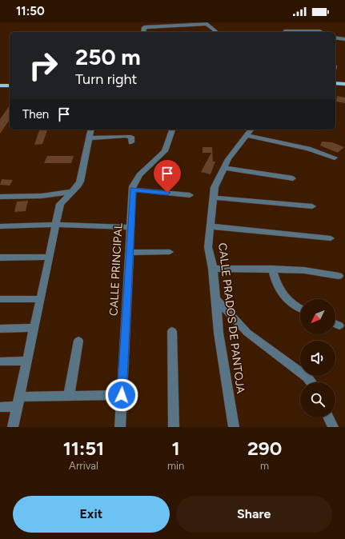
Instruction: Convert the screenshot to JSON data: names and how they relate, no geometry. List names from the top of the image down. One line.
{"streets":{"street":["CALLE PRINCIPAL","CALLE PRADOS DE PANTOJA"]},"north":"bottom left","page":{"status":"11:50","turn":["250 m","Turn right"],"then":"Then","eta":["11:51","Arrival","1","min","290","m"],"buttons":["Exit","Share"]}}
